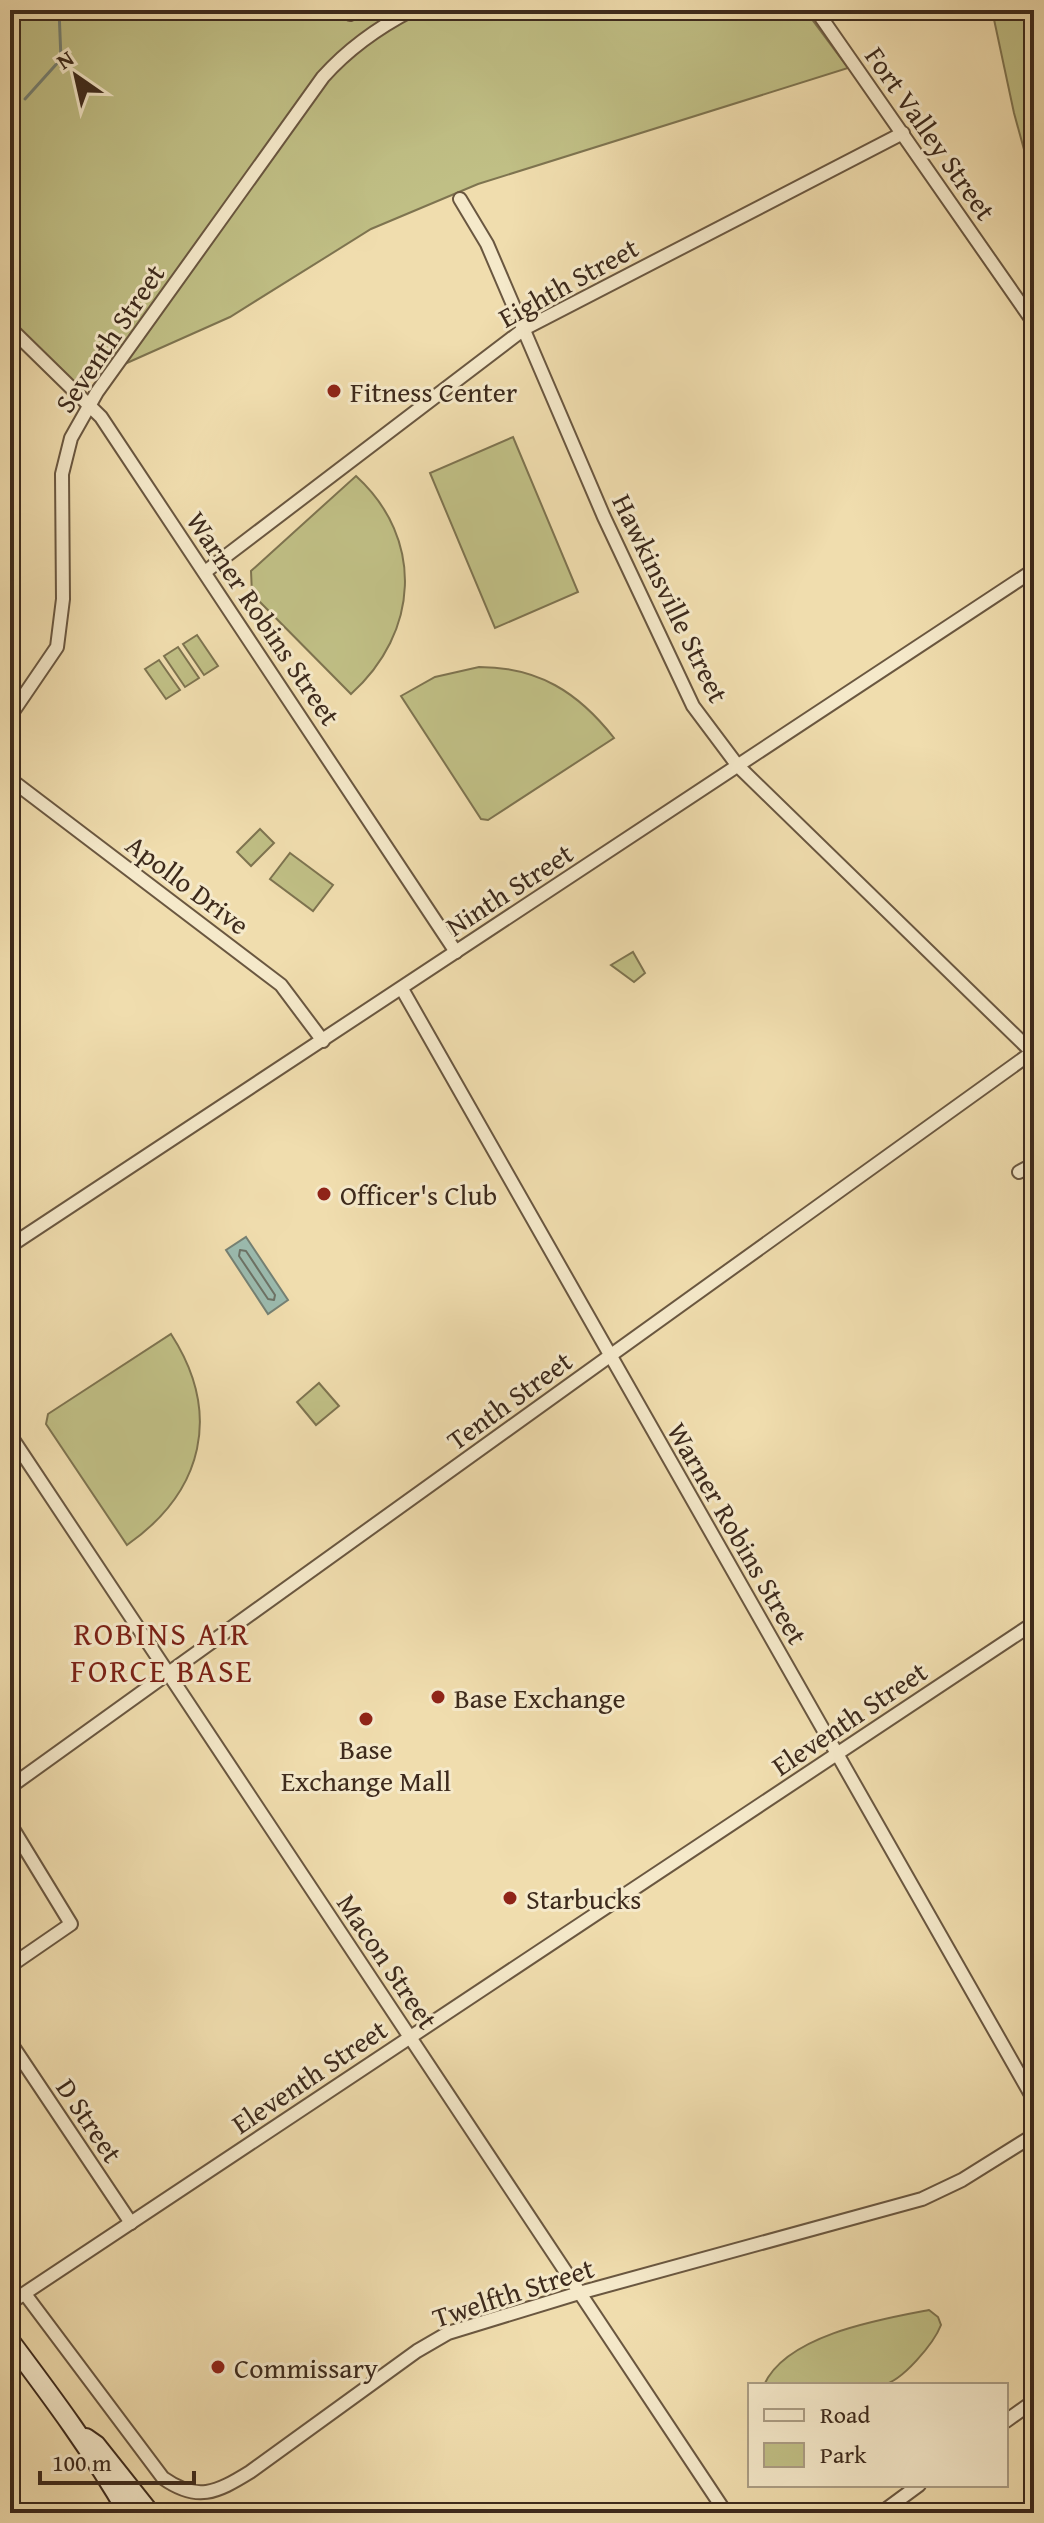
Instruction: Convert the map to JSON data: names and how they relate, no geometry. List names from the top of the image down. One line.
{"streets":{"street":["Fort Valley Street","Eighth Street","Seventh Street","Hawkinsville Street","Warner Robins Street","Apollo Drive","Ninth Street","Tenth Street","Eleventh Street","Macon Street","D Street","Twelfth Street"]},"crossings":[["Fort Valley Street","Eighth Street"],["Eighth Street","Hawkinsville Street"],["Eighth Street","Warner Robins Street"],["Seventh Street","Warner Robins Street"],["Hawkinsville Street","Ninth Street"],["Hawkinsville Street","Tenth Street"],["Warner Robins Street","Ninth Street"],["Warner Robins Street","Tenth Street"],["Warner Robins Street","Eleventh Street"],["Apollo Drive","Ninth Street"],["Tenth Street","Macon Street"],["Eleventh Street","Macon Street"],["Eleventh Street","D Street"],["Eleventh Street","Twelfth Street"],["Macon Street","Twelfth Street"]],"districts":["ROBINS AIR FORCE BASE"],"places":["Fitness Center","Officer's Club","Base Exchange","Base Exchange Mall","Starbucks","Commissary"],"legend":["Road","Park"],"scale_bar":"100 m","north":"top left"}
